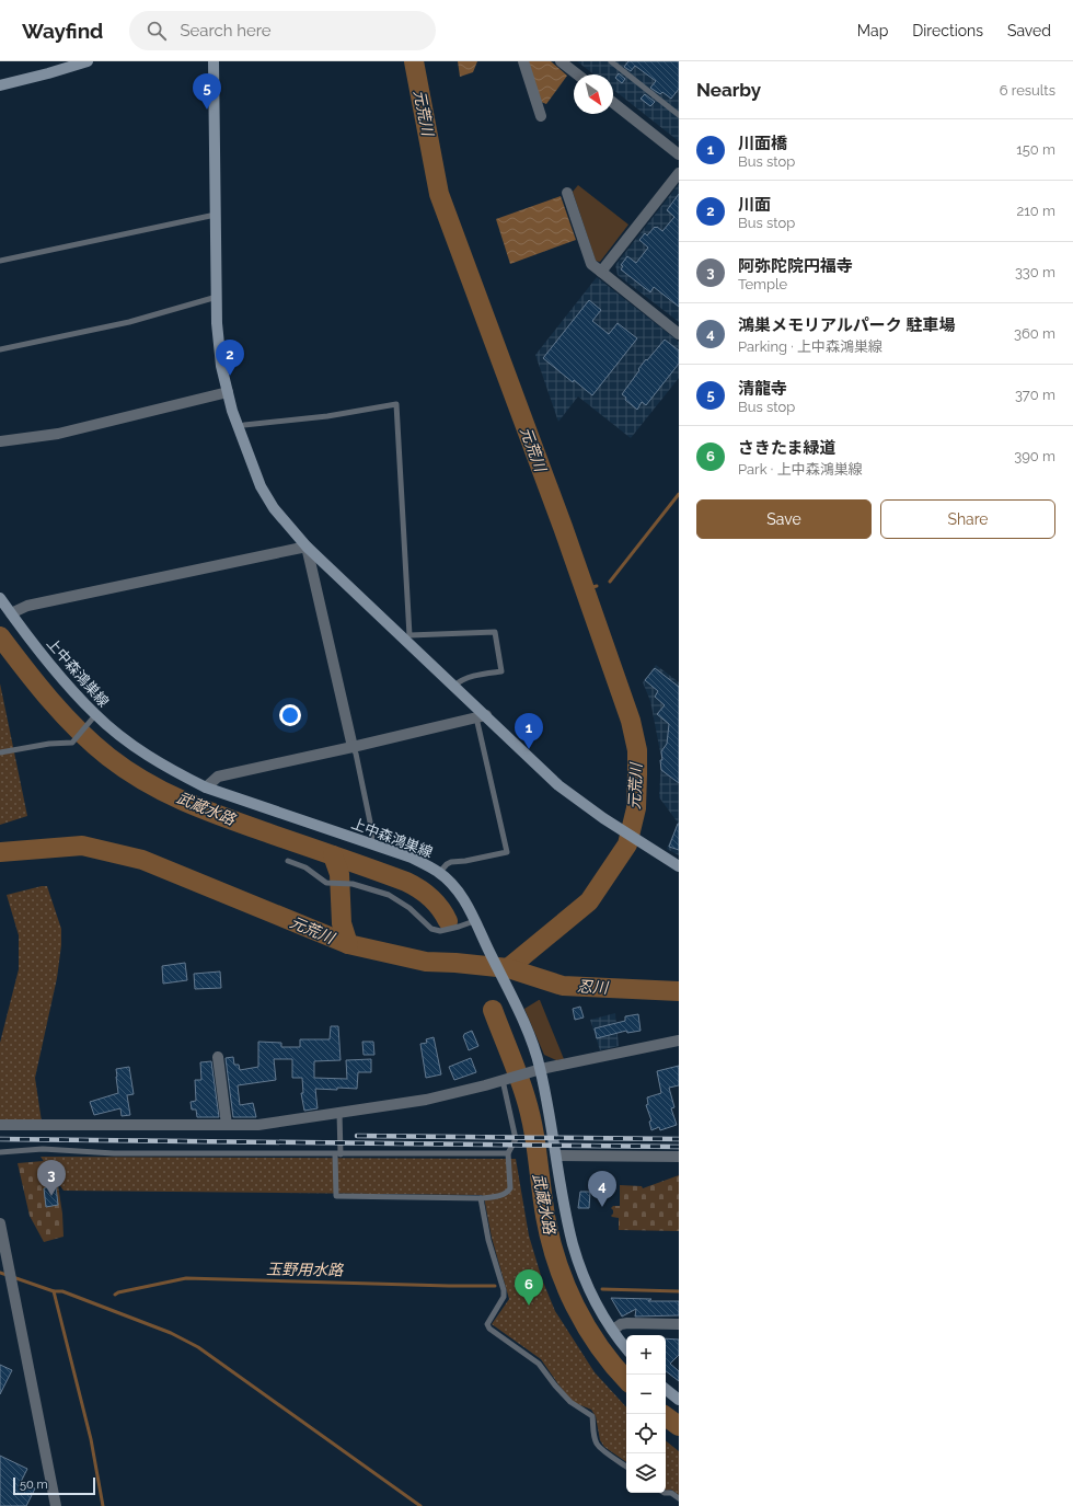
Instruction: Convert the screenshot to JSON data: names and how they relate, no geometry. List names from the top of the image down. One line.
{"streets":{"street":["上中森鴻巣線"]},"water":["元荒川","武蔵水路","忍川","玉野用水路"],"scale_bar":"50 m","north":"bottom right","page":{"header":"Wayfind","search":"Search here","nav":["Map","Directions","Saved"],"heading":["Nearby","6 results"],"pins":["5","2","1","3","4","6"],"list":[{"mark":"1","name":"川面橋","note":"Bus stop","value":"150 m"},{"mark":"2","name":"川面","note":"Bus stop","value":"210 m"},{"mark":"3","name":"阿弥陀院円福寺","note":"Temple","value":"330 m"},{"mark":"4","name":"鴻巣メモリアルパーク 駐車場","note":"Parking · 上中森鴻巣線","value":"360 m"},{"mark":"5","name":"清龍寺","note":"Bus stop","value":"370 m"},{"mark":"6","name":"さきたま緑道","note":"Park · 上中森鴻巣線","value":"390 m"}],"buttons":["Save","Share"],"map_buttons":["+","−"],"scale":"50 m"}}
